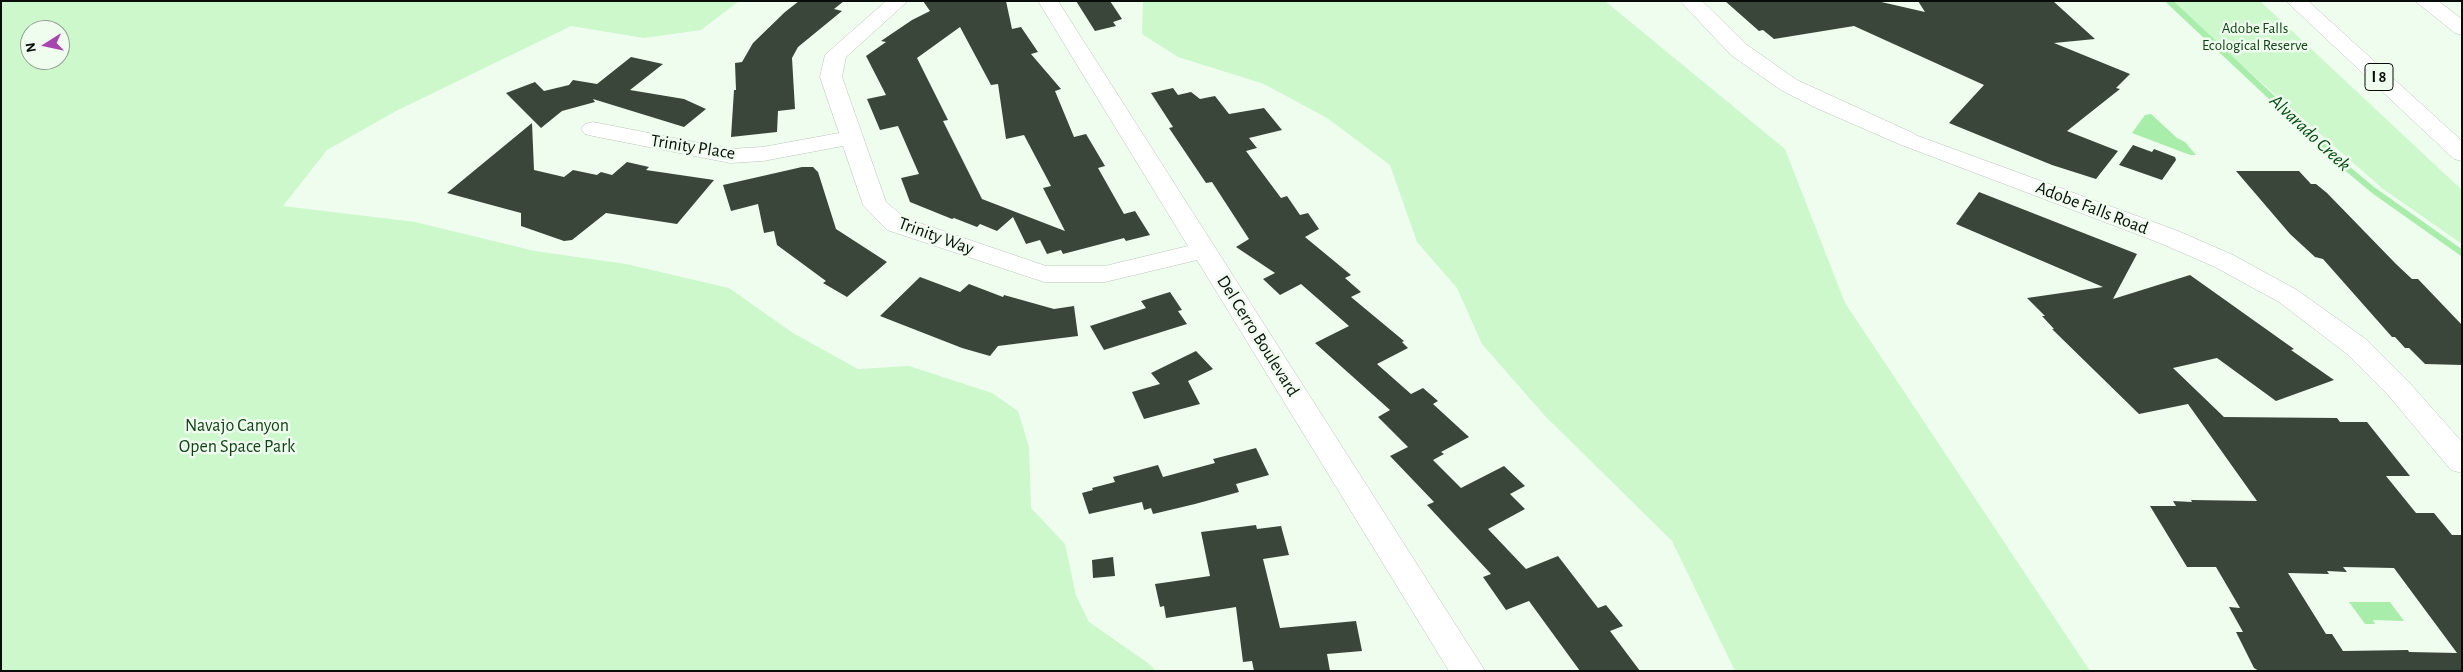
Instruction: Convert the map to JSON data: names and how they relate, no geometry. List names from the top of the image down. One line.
{"streets":{"main road":["I 8","Trinity Place","Adobe Falls Road","Trinity Way","Del Cerro Boulevard"]},"crossings":[["Trinity Place","Trinity Way"],["Trinity Way","Del Cerro Boulevard"]],"water":["Alvarado Creek"],"parks":["Adobe Falls Ecological Reserve","Navajo Canyon Open Space Park"],"north":"left"}
